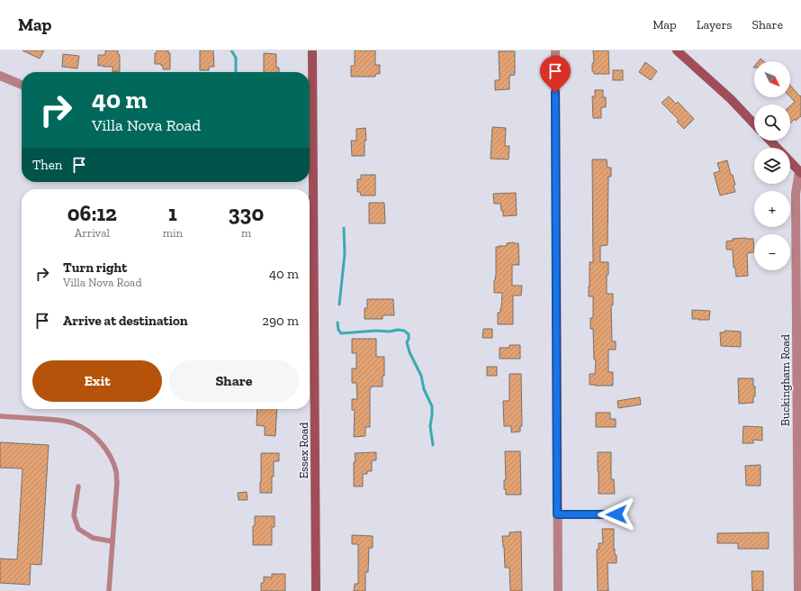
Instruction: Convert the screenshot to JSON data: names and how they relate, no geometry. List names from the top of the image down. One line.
{"streets":{"street":["Buckingham Road","Essex Road"]},"north":"bottom right","page":{"header":"Map","nav":["Map","Layers","Share"],"map_buttons":["+","−"],"turn":["40 m","Villa Nova Road"],"then":"Then","eta":["06:12","Arrival","1","min","330","m"],"list":[{"name":"Turn right","note":"Villa Nova Road","value":"40 m"},{"name":"Arrive at destination","value":"290 m"}],"buttons":["Exit","Share"]}}
